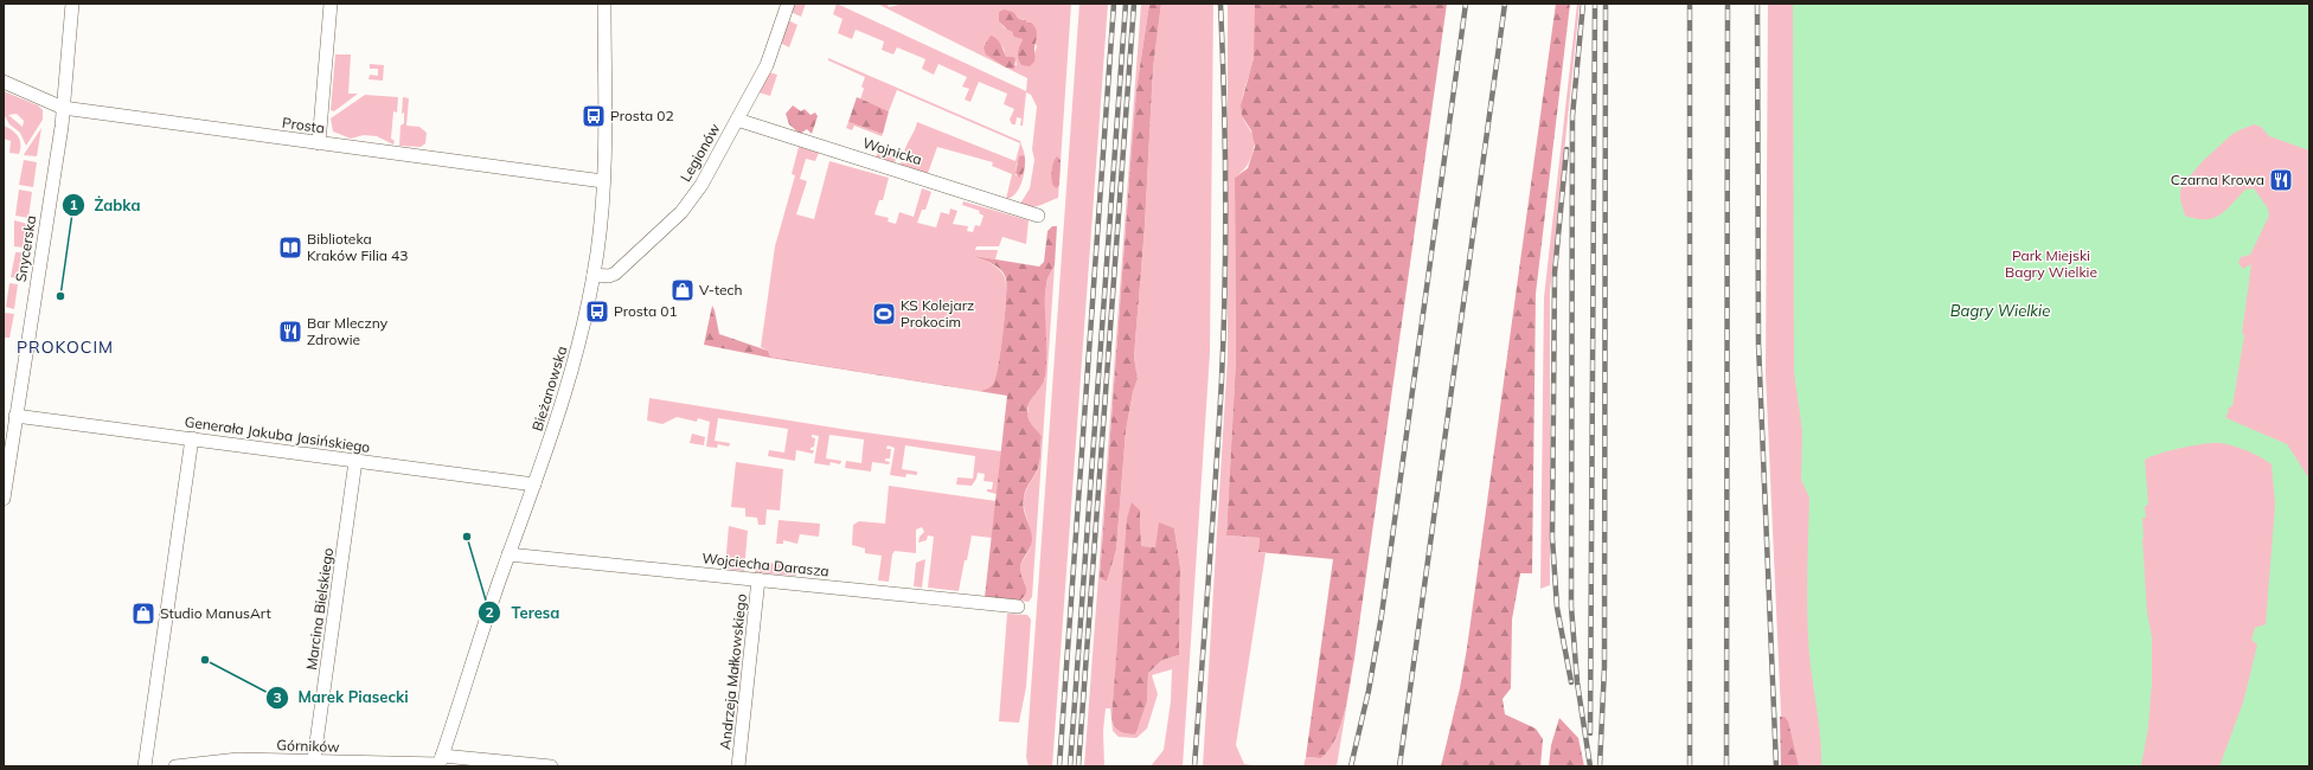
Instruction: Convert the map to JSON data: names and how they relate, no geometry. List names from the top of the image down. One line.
{"streets":{"street":["Prosta","Wojnicka","Legionów","Snycerska","Bieżanowska","Generała Jakuba Jasińskiego","Wojciecha Darasza","Marcina Bielskiego","Andrzeja Małkowskiego","Górników"]},"crossings":[["Prosta","Snycerska"],["Prosta","Bieżanowska"],["Wojnicka","Legionów"],["Legionów","Bieżanowska"],["Snycerska","Generała Jakuba Jasińskiego"],["Bieżanowska","Generała Jakuba Jasińskiego"],["Bieżanowska","Wojciecha Darasza"],["Bieżanowska","Górników"],["Generała Jakuba Jasińskiego","Marcina Bielskiego"],["Wojciecha Darasza","Andrzeja Małkowskiego"],["Marcina Bielskiego","Górników"]],"districts":["PROKOCIM"],"water":["Bagry Wielkie"],"parks":["Park Miejski Bagry Wielkie"],"places":{"bus stop":["Prosta 02","Prosta 01"],"restaurant":["Czarna Krowa","Bar Mleczny Zdrowie"],"library":["Biblioteka Kraków Filia 43"],"shop":["V-tech","Studio ManusArt"],"other":["Żabka","Teresa","Marek Piasecki"],"sports":["KS Kolejarz Prokocim"]}}
